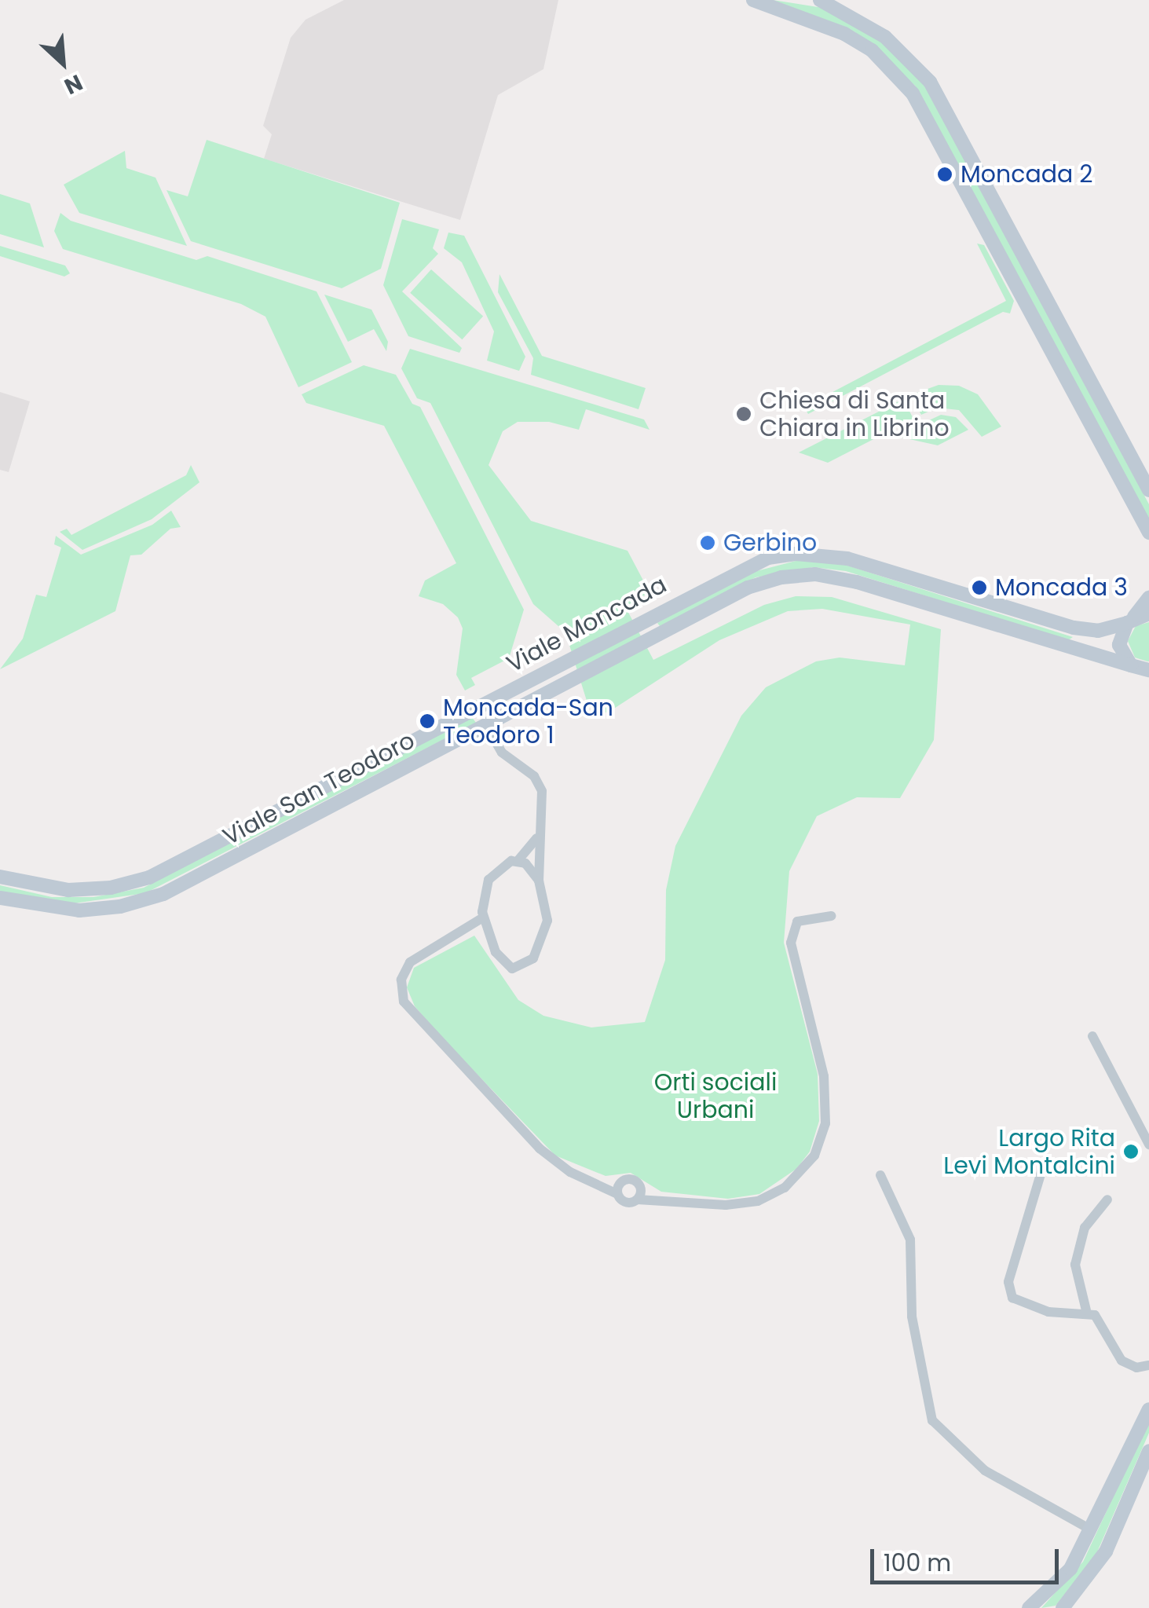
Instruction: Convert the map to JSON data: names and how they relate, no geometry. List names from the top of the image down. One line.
{"streets":{"main road":["Viale Moncada","Viale San Teodoro"]},"parks":["Orti sociali Urbani"],"places":["Moncada 2","Chiesa di Santa Chiara in Librino","Gerbino","Moncada 3","Moncada-San Teodoro 1","Largo Rita Levi Montalcini"],"scale_bar":"100 m","north":"bottom right"}
